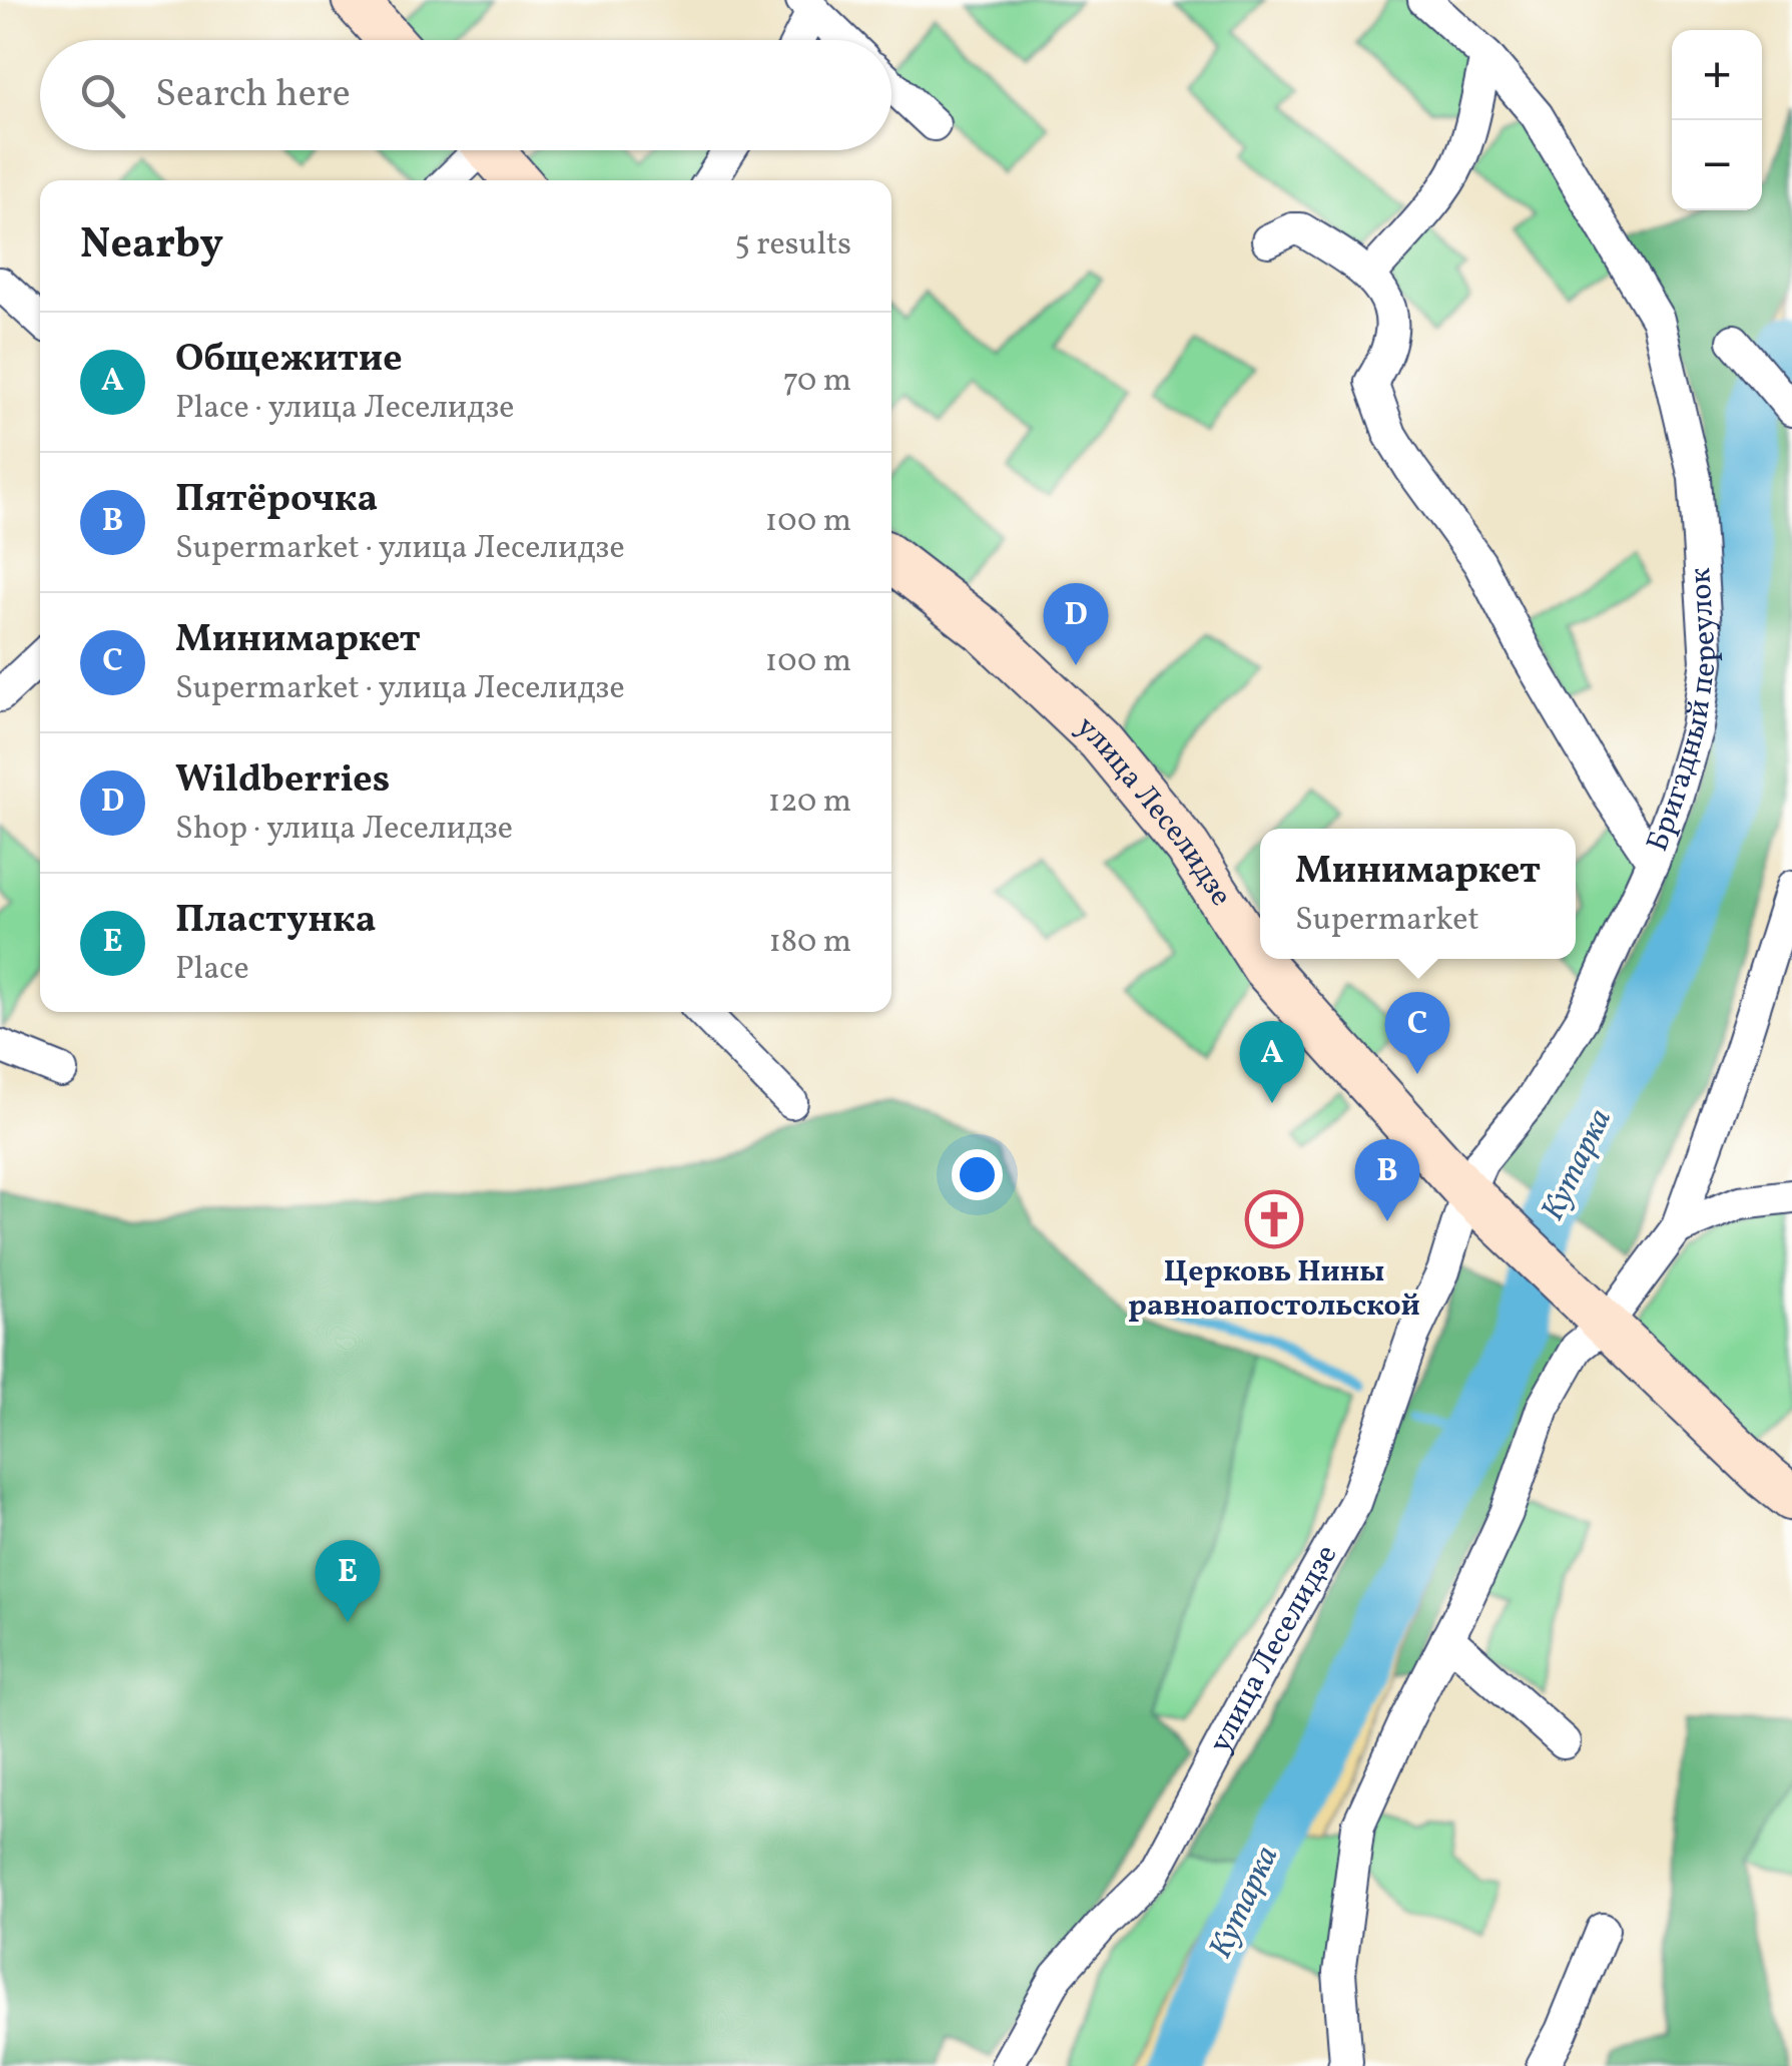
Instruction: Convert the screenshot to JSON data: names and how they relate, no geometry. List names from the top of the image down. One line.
{"streets":{"street":["Бригадный переулок","улица Леселидзе"]},"crossings":[["Бригадный переулок","улица Леселидзе"]],"water":["Кутарка"],"places":{"church":["Церковь Нины равноапостольской"]},"page":{"map_buttons":["+","−"],"search":"Search here","heading":["Nearby","5 results"],"list":[{"mark":"A","name":"Общежитие","note":"Place · улица Леселидзе","value":"70 m"},{"mark":"B","name":"Пятёрочка","note":"Supermarket · улица Леселидзе","value":"100 m"},{"mark":"C","name":"Минимаркет","note":"Supermarket · улица Леселидзе","value":"100 m"},{"mark":"D","name":"Wildberries","note":"Shop · улица Леселидзе","value":"120 m"},{"mark":"E","name":"Пластунка","note":"Place","value":"180 m"}],"pins":["D","C","A","B","E"],"popup":["Минимаркет","Supermarket"]}}
